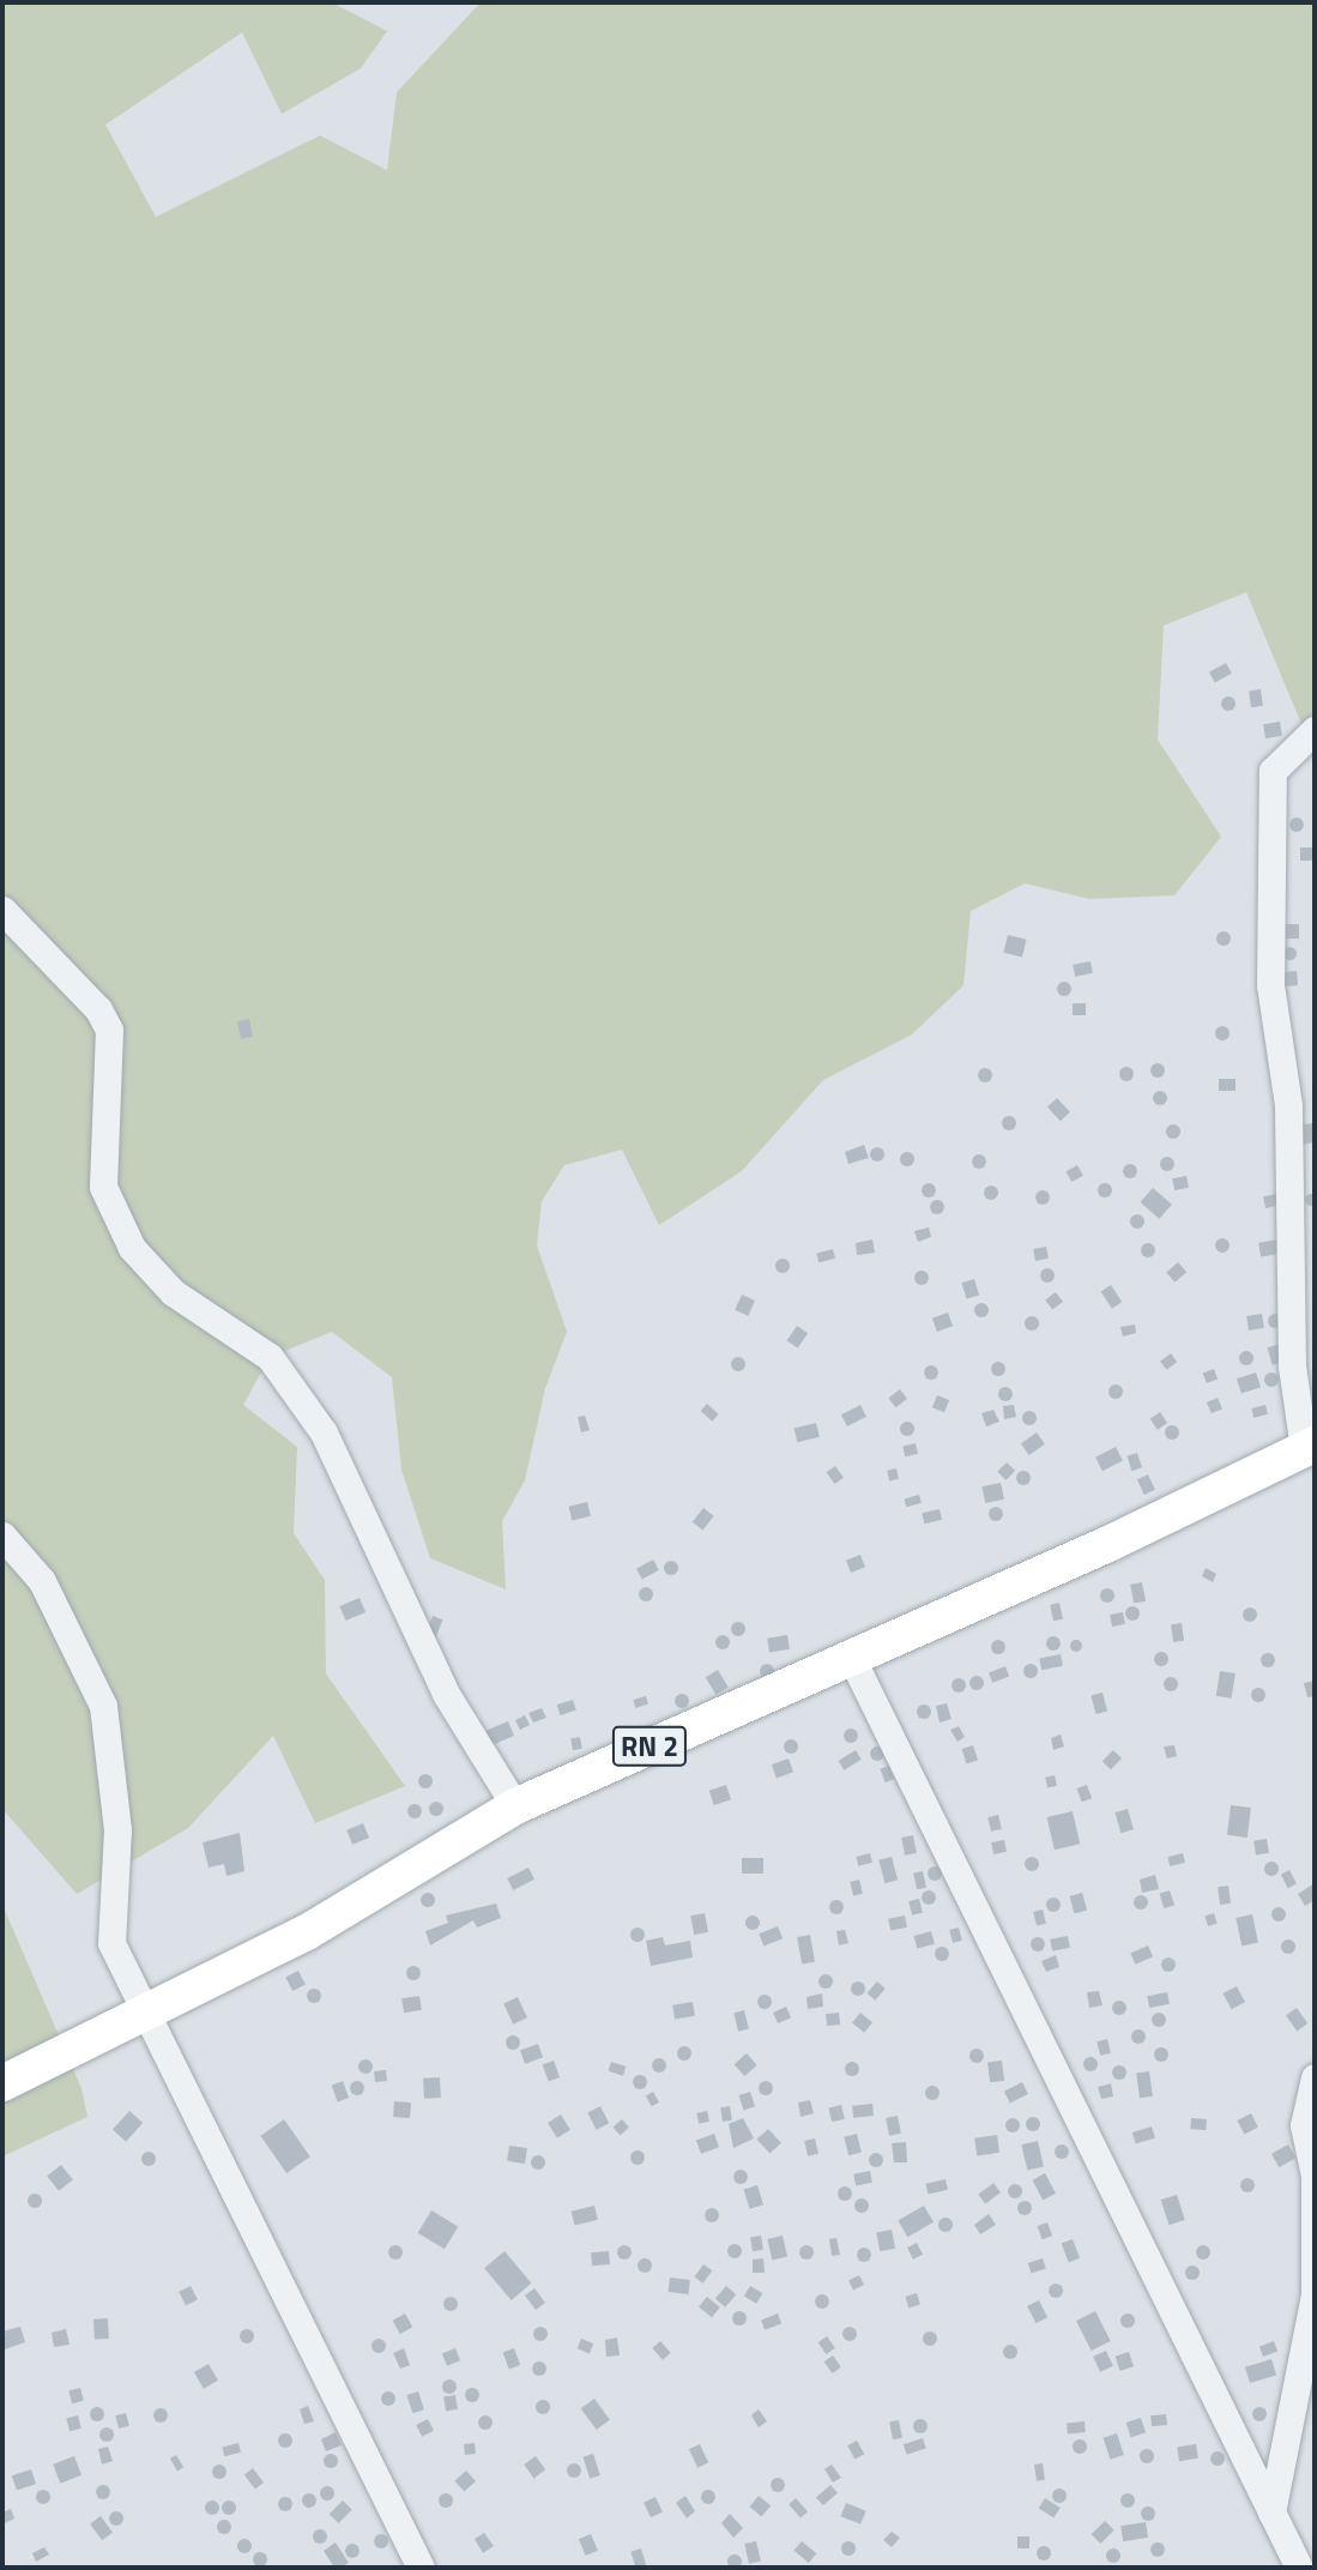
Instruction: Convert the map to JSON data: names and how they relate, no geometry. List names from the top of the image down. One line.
{"streets":{"main road":["RN 2"]}}
